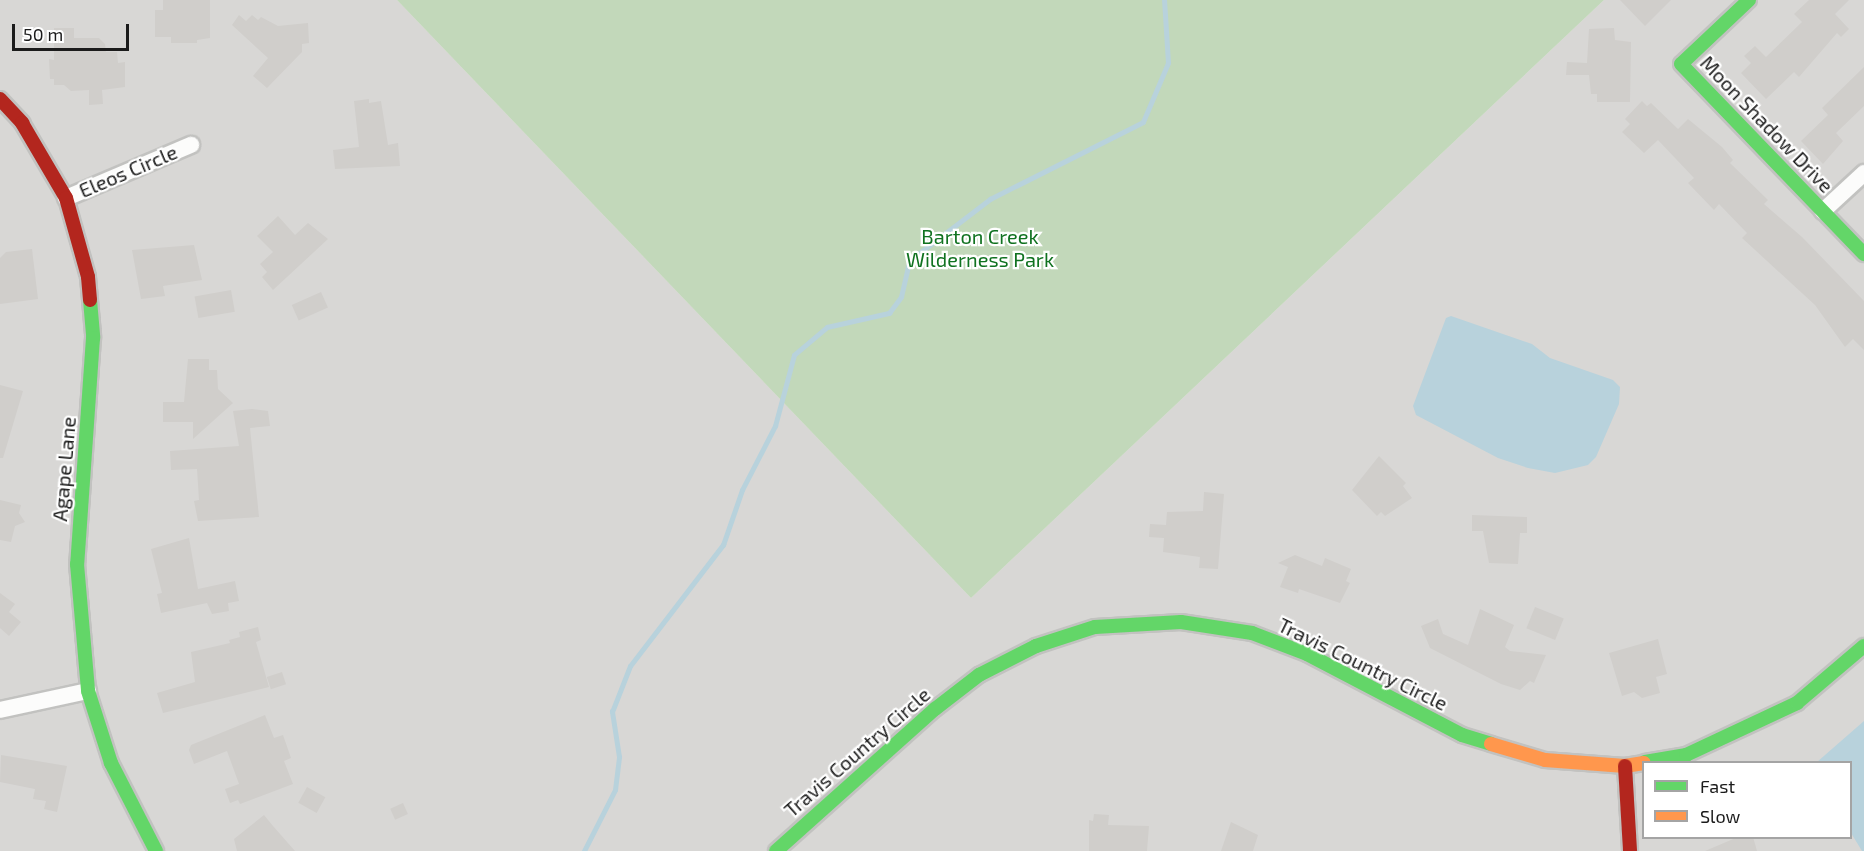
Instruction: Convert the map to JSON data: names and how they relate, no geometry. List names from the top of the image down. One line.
{"streets":{"street":["Moon Shadow Drive","Eleos Circle","Agape Lane","Travis Country Circle"]},"crossings":[["Eleos Circle","Agape Lane"]],"parks":["Barton Creek Wilderness Park"],"legend":["Fast","Slow"],"scale_bar":"50 m"}
